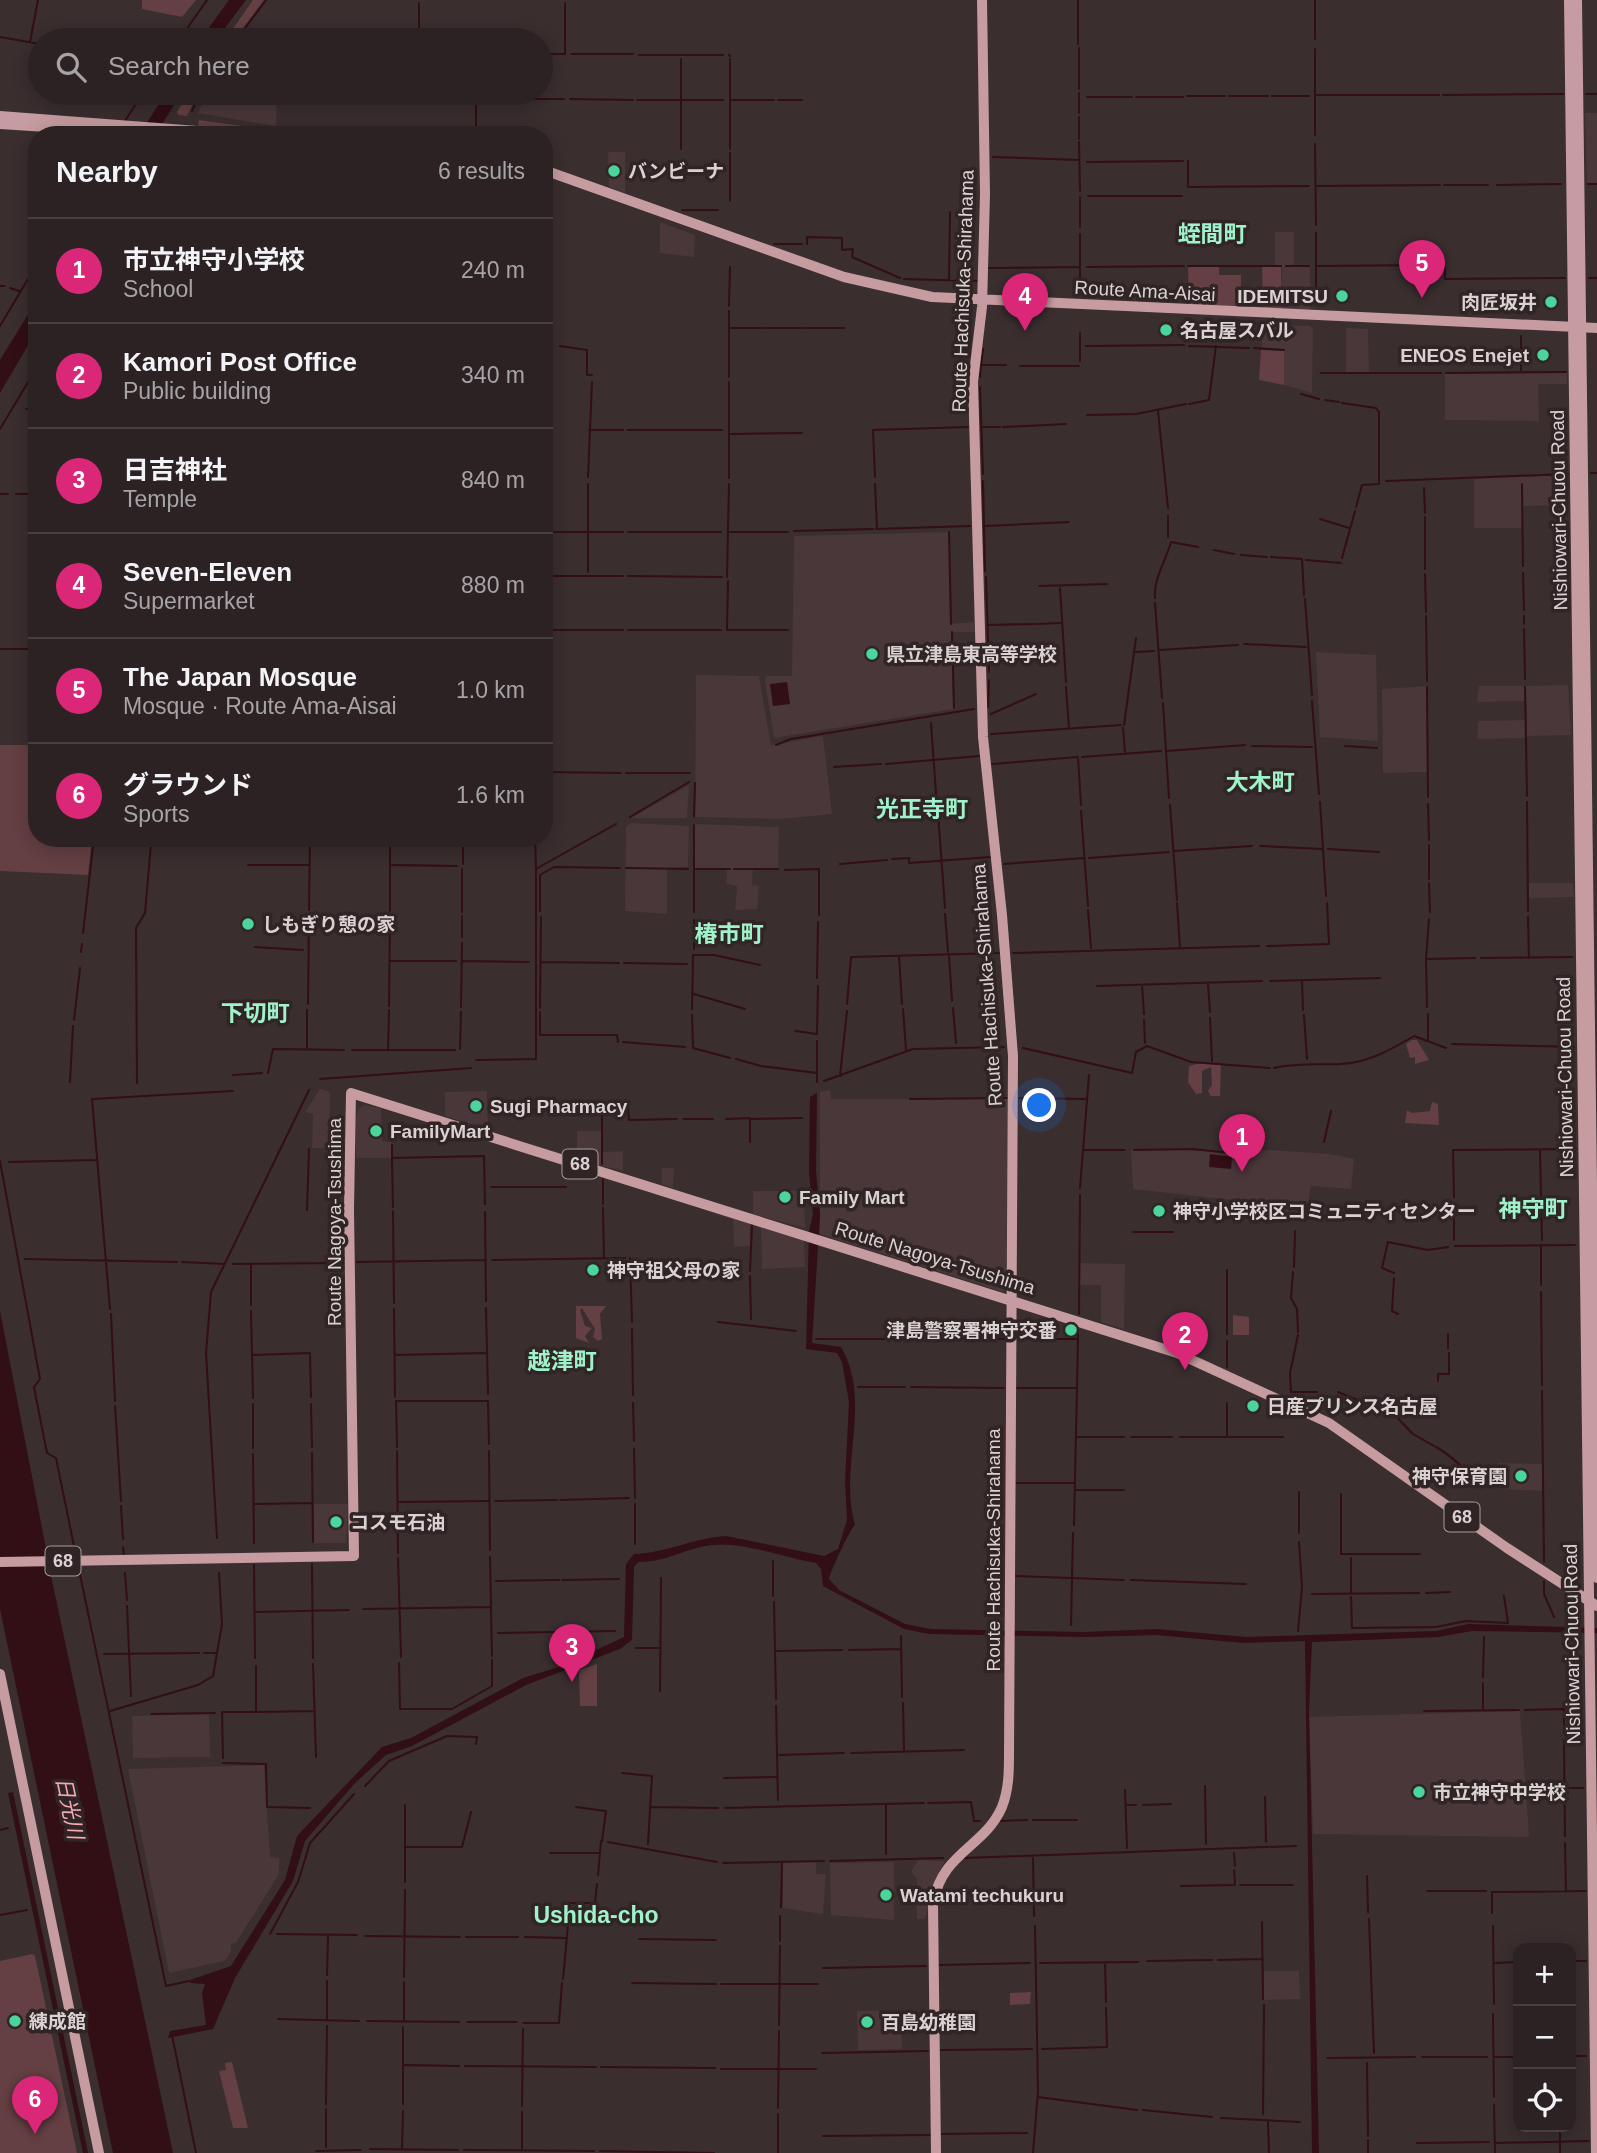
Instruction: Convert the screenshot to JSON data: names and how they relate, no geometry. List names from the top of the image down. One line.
{"streets":{"main road":["Route Hachisuka-Shirahama","Route Ama-Aisai","Nishiowari-Chuou Road","68","Route Nagoya-Tsushima"]},"crossings":[["Route Hachisuka-Shirahama","Route Ama-Aisai"],["Route Hachisuka-Shirahama","Route Nagoya-Tsushima"],["Route Ama-Aisai","Nishiowari-Chuou Road"],["Nishiowari-Chuou Road","Route Nagoya-Tsushima"]],"districts":["蛭間町","大木町","光正寺町","椿市町","下切町","神守町","越津町","Ushida-cho"],"water":["日光川"],"places":["バンビーナ","IDEMITSU","肉匠坂井","名古屋スバル","ENEOS Enejet","県立津島東高等学校","しもぎり憩の家","Sugi Pharmacy","FamilyMart","Family Mart","神守小学校区コミュニティセンター","神守祖父母の家","津島警察署神守交番","日産プリンス名古屋","神守保育園","コスモ石油","市立神守中学校","Watami techukuru","練成館","百島幼稚園"],"page":{"search":"Search here","heading":["Nearby","6 results"],"list":[{"mark":"1","name":"市立神守小学校","note":"School","value":"240 m"},{"mark":"2","name":"Kamori Post Office","note":"Public building","value":"340 m"},{"mark":"3","name":"日吉神社","note":"Temple","value":"840 m"},{"mark":"4","name":"Seven-Eleven","note":"Supermarket","value":"880 m"},{"mark":"5","name":"The Japan Mosque","note":"Mosque · Route Ama-Aisai","value":"1.0 km"},{"mark":"6","name":"グラウンド","note":"Sports","value":"1.6 km"}],"pins":["5","4","1","2","3","6"],"map_buttons":["+","−"]}}
